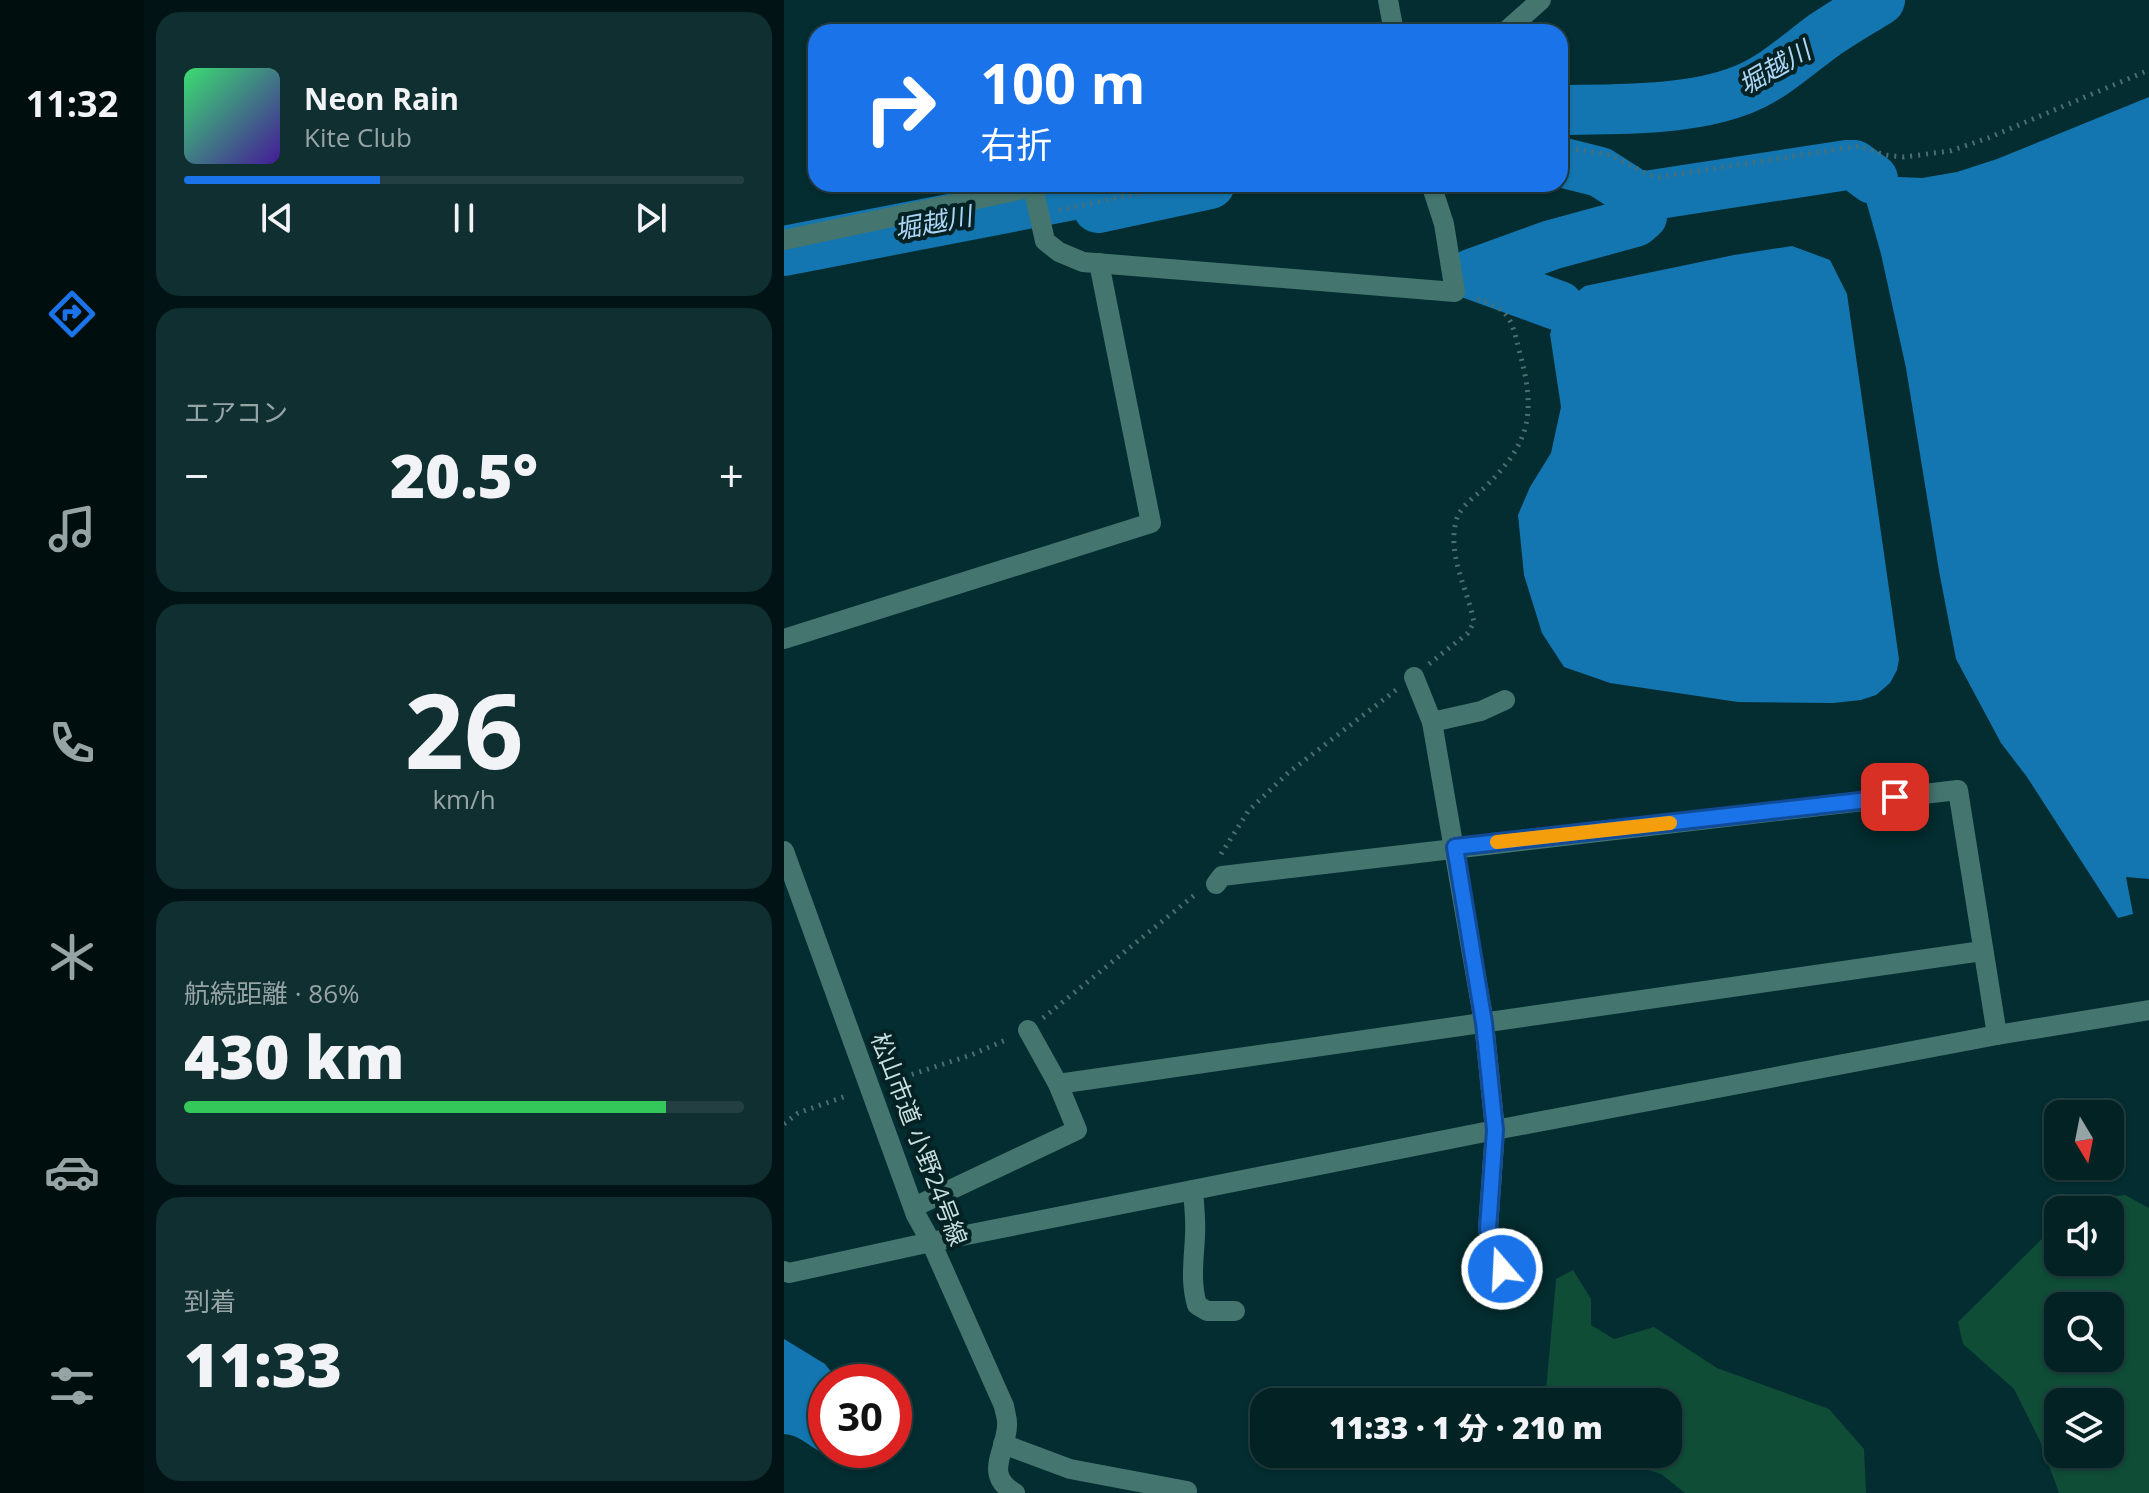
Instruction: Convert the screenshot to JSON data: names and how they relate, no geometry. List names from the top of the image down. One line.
{"streets":{"street":["松山市道 小野24号線"]},"water":["堀越川"],"north":"bottom","page":{"tabs":"11:32","turn":["100 m","右折"],"song":["Neon Rain","Kite Club"],"tile":["エアコン",["26","km/h"],["航続距離 · 86%","430 km"],["到着","11:33"]],"heat":["−","20.5°","+"],"limit":"30","trip":"11:33 · 1 分 · 210 m"}}
